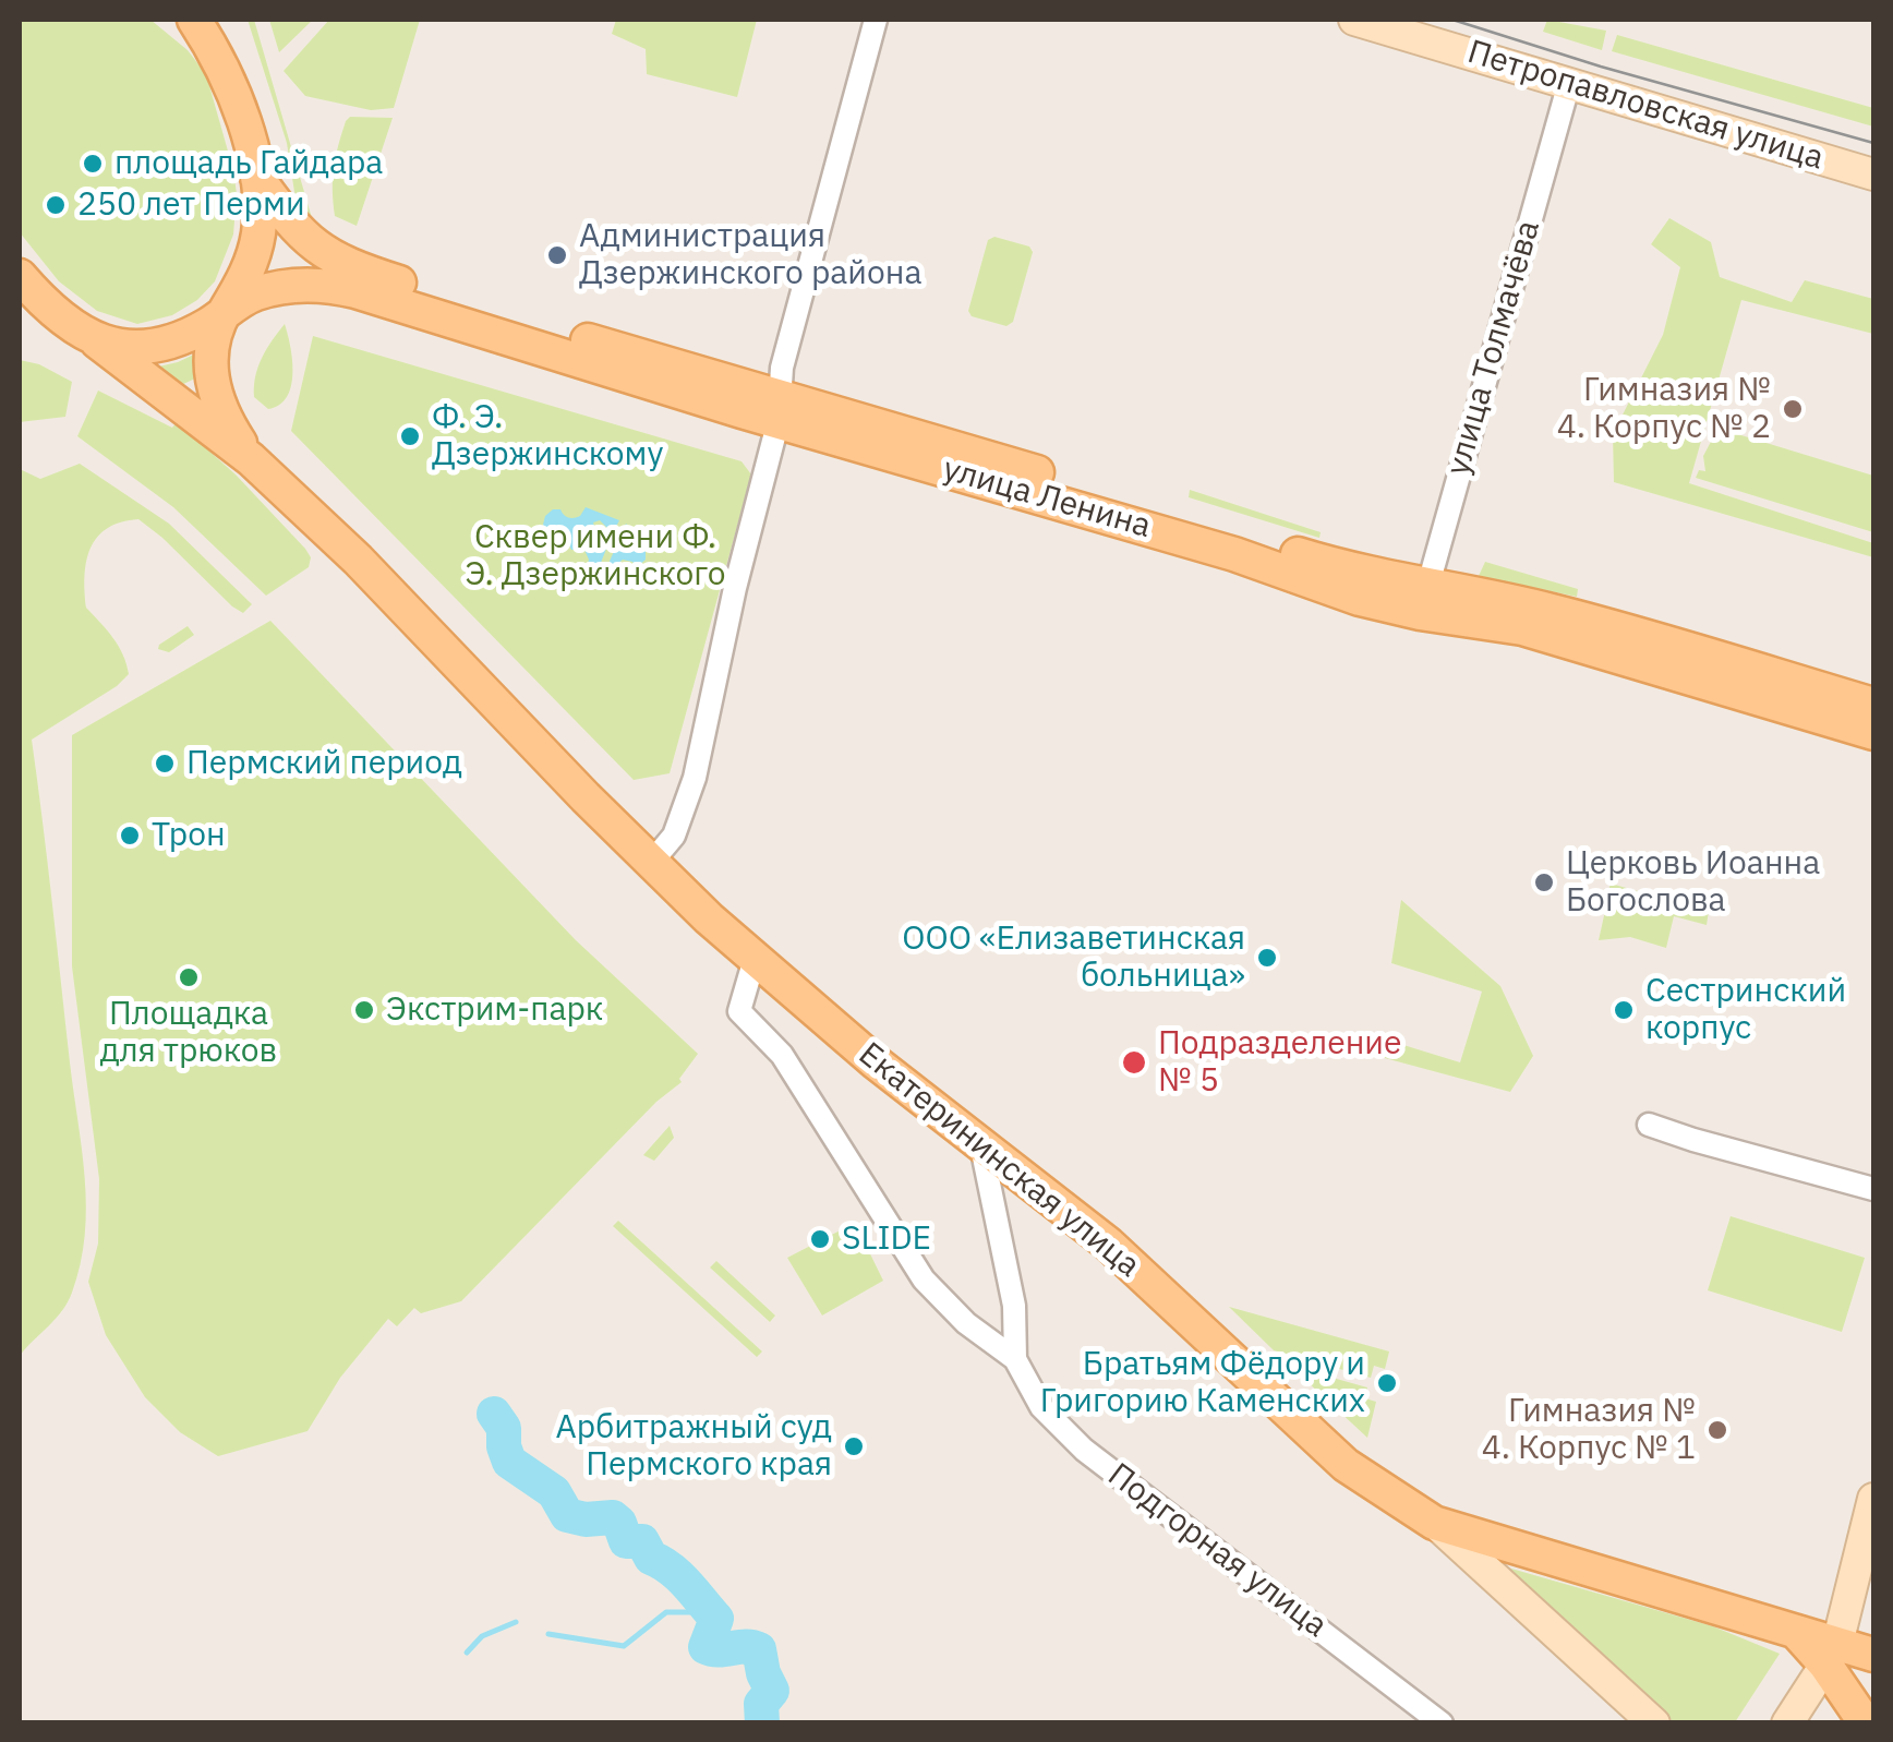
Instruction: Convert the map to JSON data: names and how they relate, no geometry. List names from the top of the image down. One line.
{"streets":{"main road":["улица Ленина","Екатерининская улица"],"street":["Петропавловская улица","улица Толмачёва","Подгорная улица"]},"crossings":[["Петропавловская улица","улица Толмачёва"],["улица Толмачёва","улица Ленина"],["Екатерининская улица","Подгорная улица"]],"parks":["Сквер имени Ф. Э. Дзержинского"],"places":["площадь Гайдара","250 лет Перми","Администрация Дзержинского района","Гимназия № 4. Корпус № 2","Ф. Э. Дзержинскому","Пермский период","Трон","Церковь Иоанна Богослова","ООО «Елизаветинская больница»","Площадка для трюков","Экстрим-парк","Сестринский корпус","Подразделение № 5","SLIDE","Братьям Фёдору и Григорию Каменских","Гимназия № 4. Корпус № 1","Арбитражный суд Пермского края"]}
